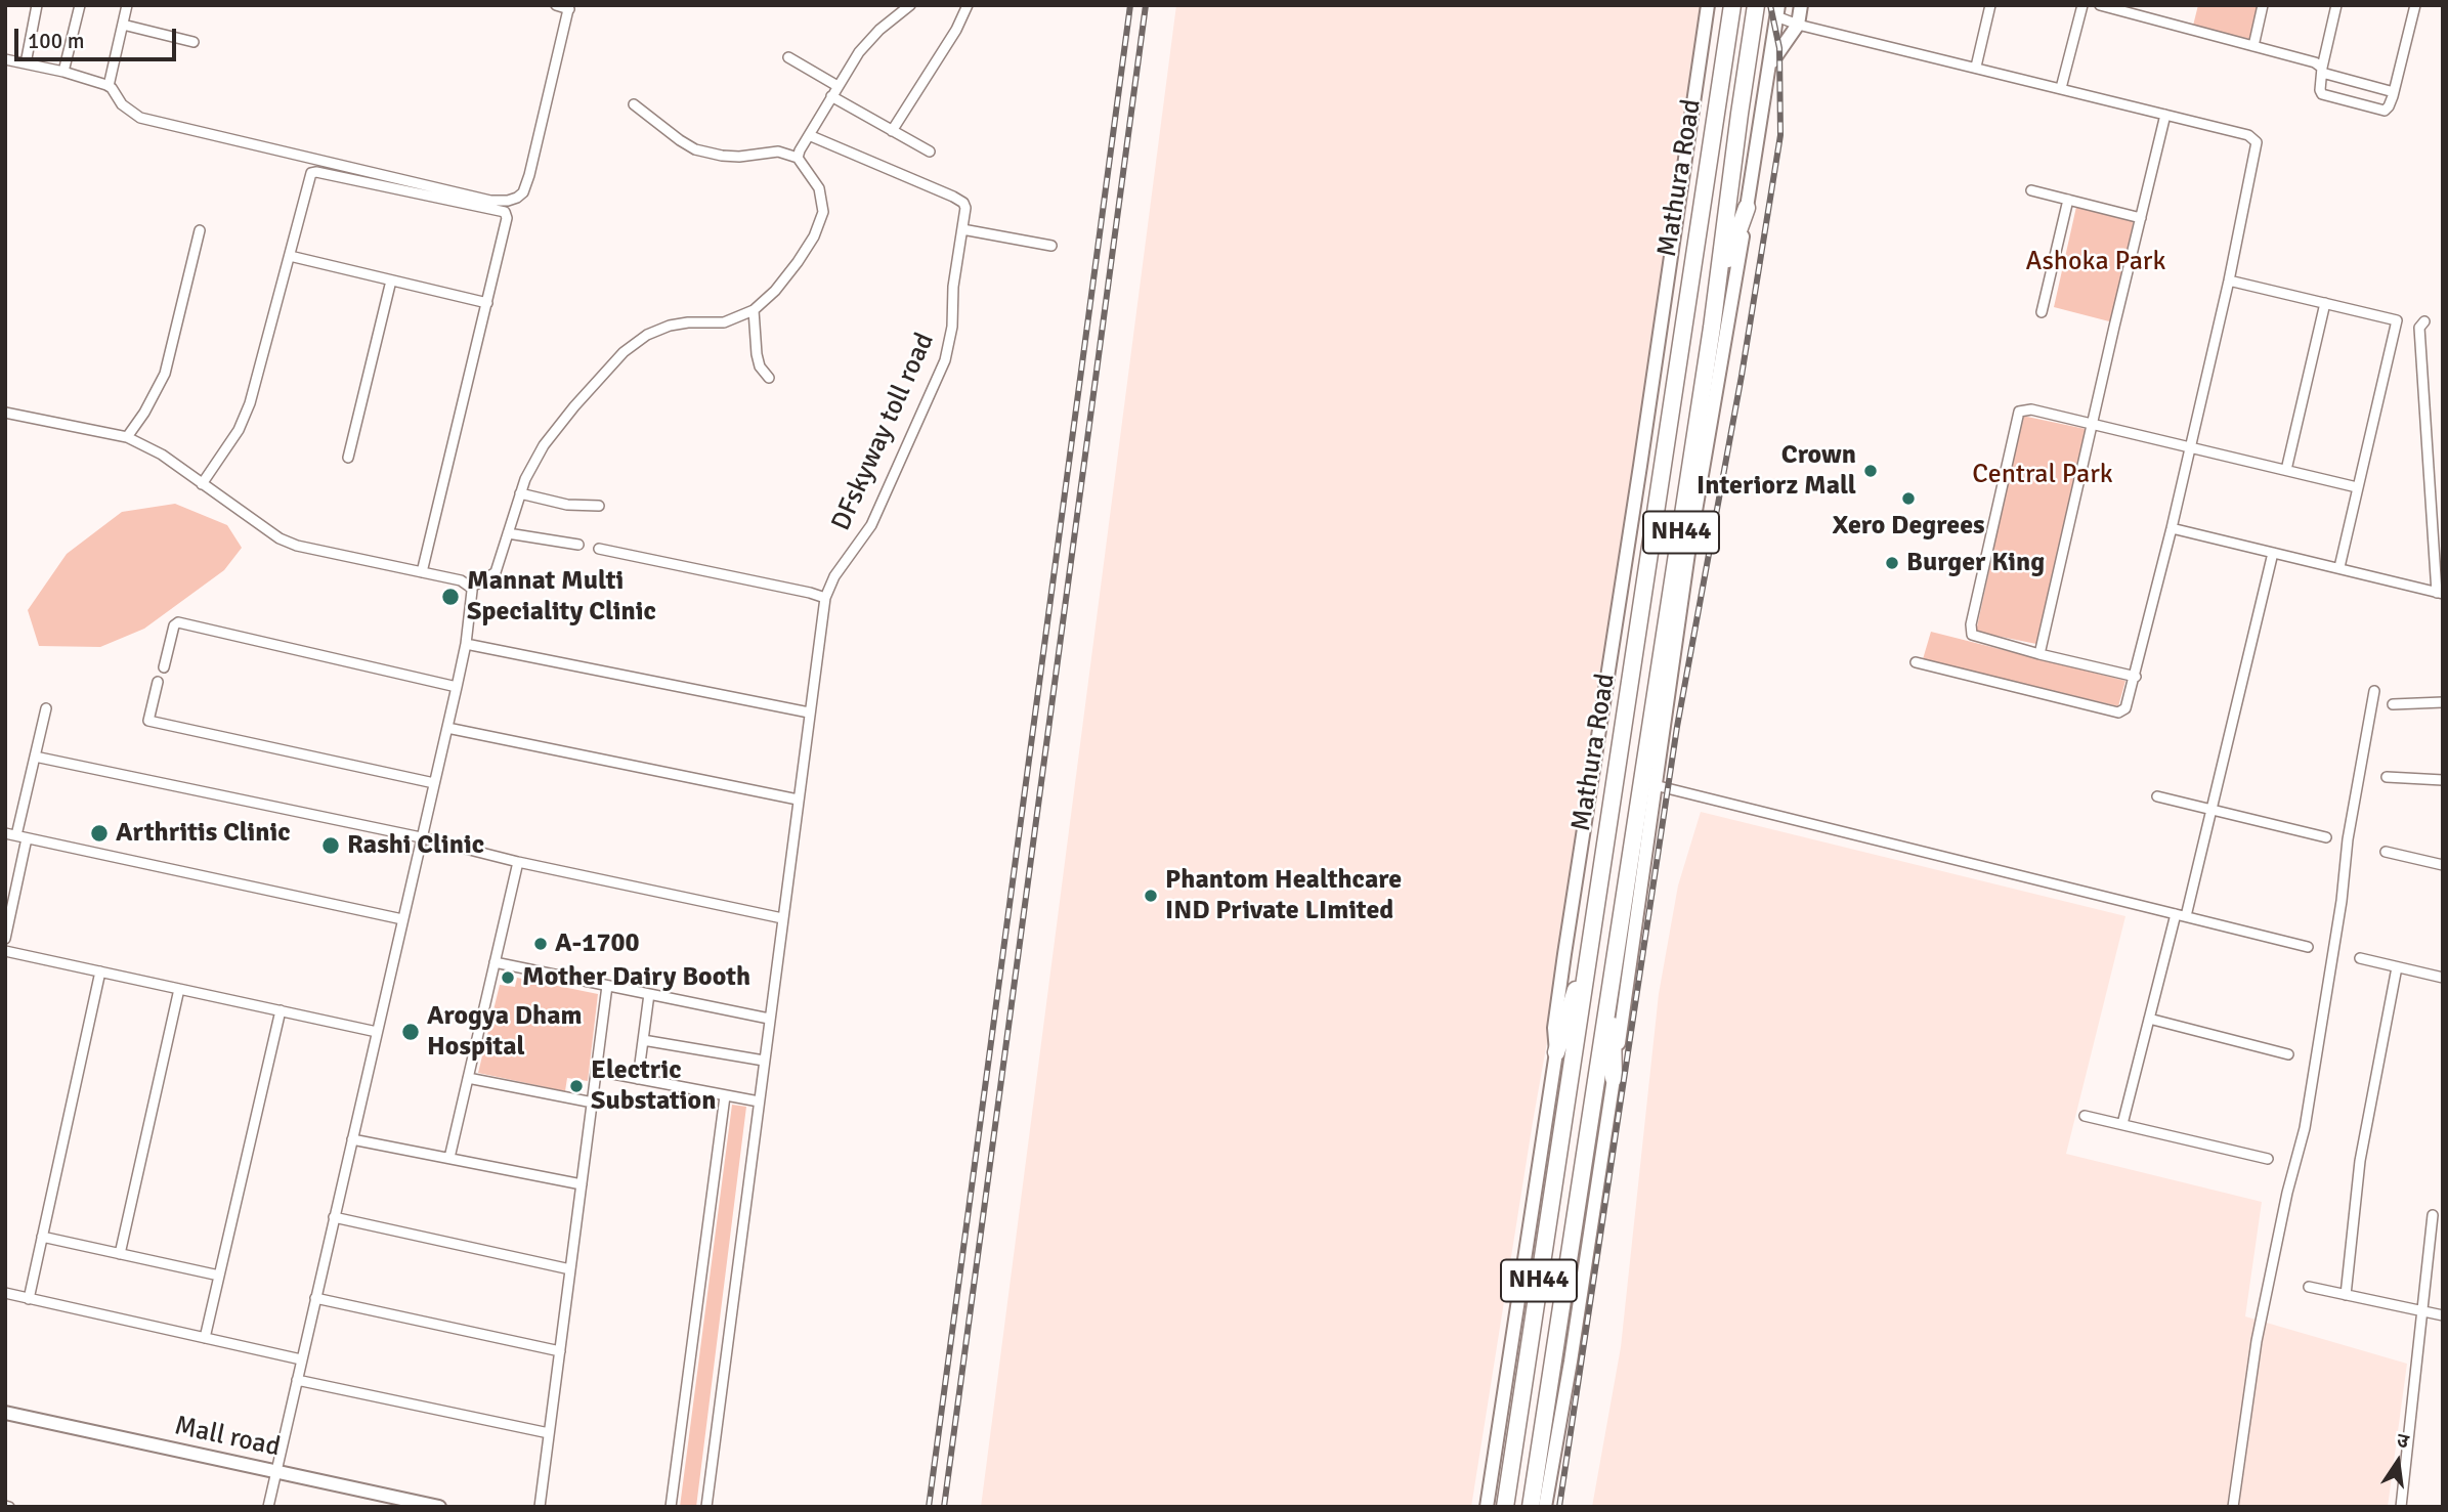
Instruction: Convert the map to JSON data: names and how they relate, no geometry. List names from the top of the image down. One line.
{"streets":{"highway":["Mathura Road","NH44"],"main road":["Mall road"],"street":["DFskyway toll road"]},"parks":["Ashoka Park","Central Park"],"places":["Crown Interiorz Mall","Xero Degrees","Burger King","Mannat Multi Speciality Clinic","Arthritis Clinic","Rashi Clinic","Phantom Healthcare IND Private LImited","A-1700","Mother Dairy Booth","Arogya Dham Hospital","Electric Substation"],"scale_bar":"100 m","north":"top"}
